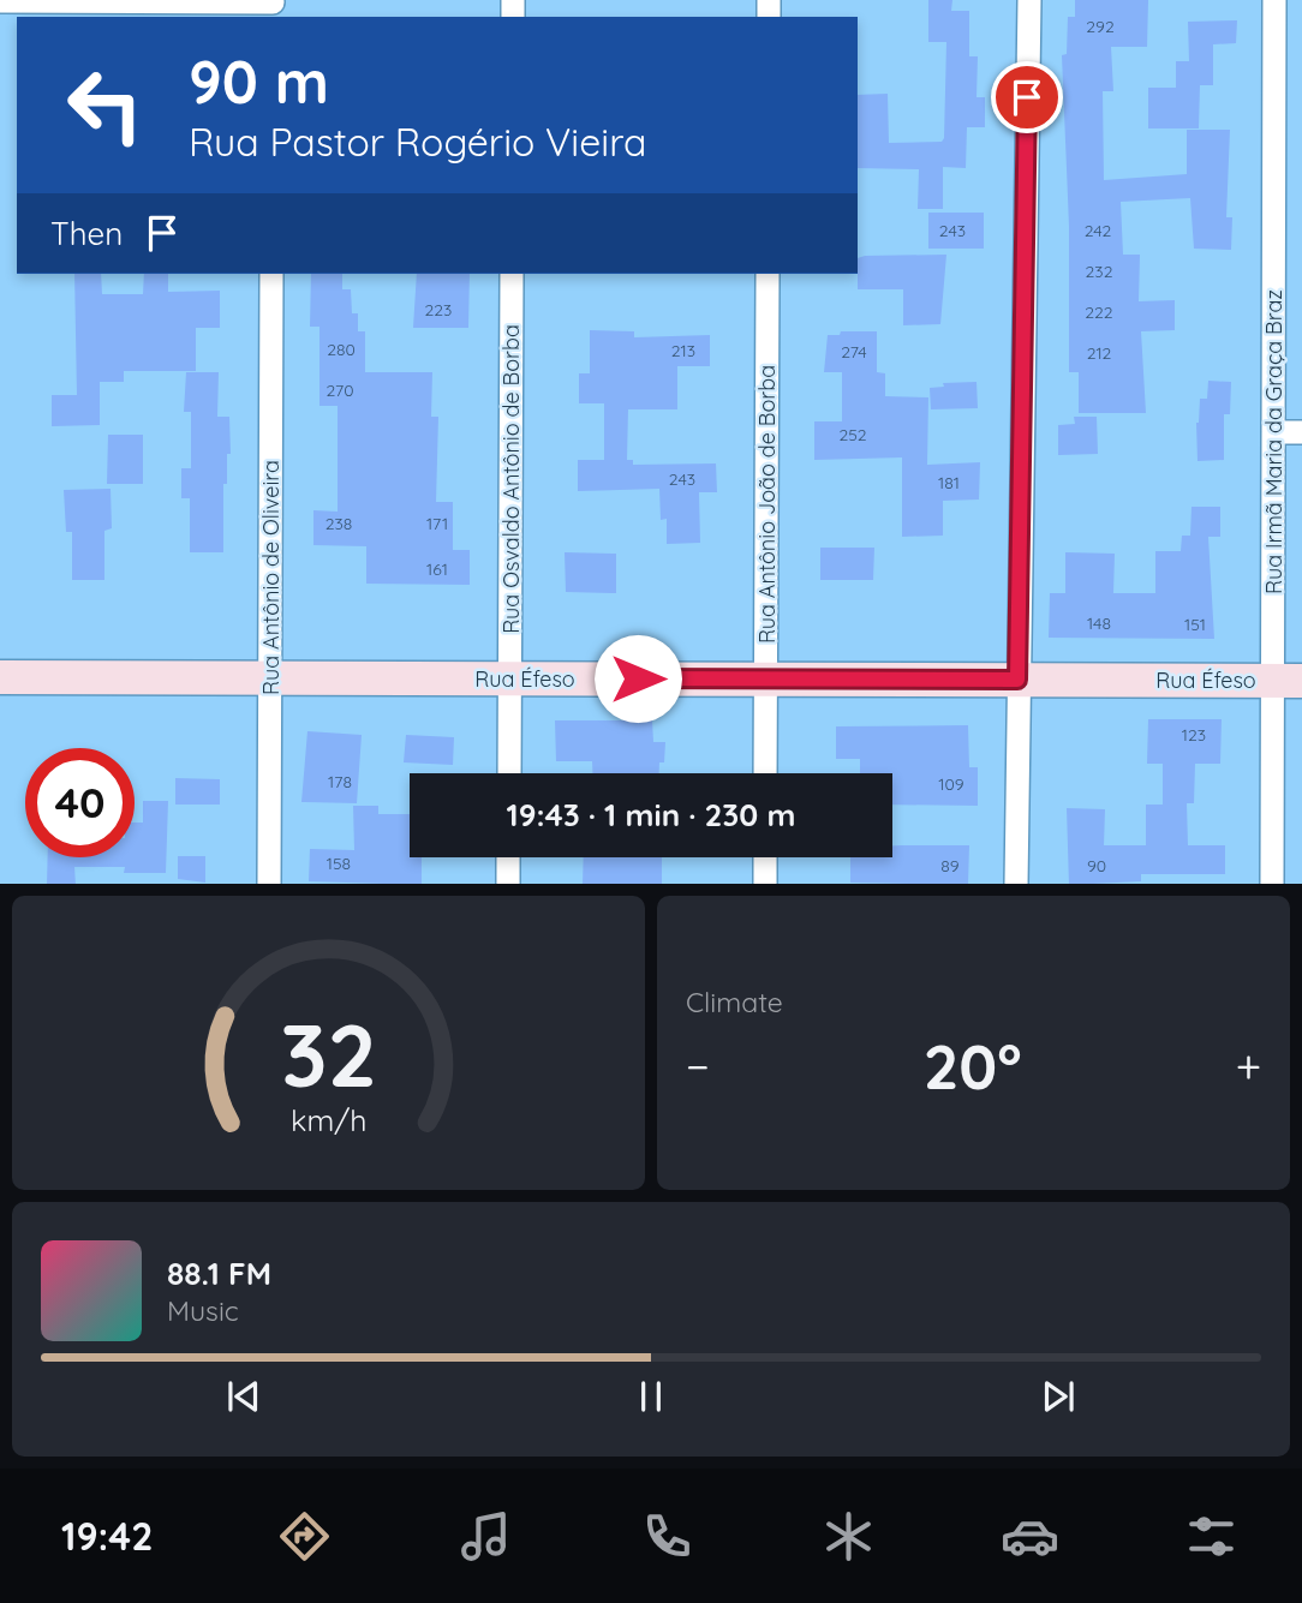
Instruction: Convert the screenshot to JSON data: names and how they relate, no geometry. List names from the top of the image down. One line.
{"streets":{"street":["Rua Irmã Maria da Graça Braz","Rua Osvaldo Antônio de Borba","Rua Antônio João de Borba","Rua Antônio de Oliveira","Rua Éfeso"]},"crossings":[["Rua Irmã Maria da Graça Braz","Rua Éfeso"],["Rua Osvaldo Antônio de Borba","Rua Éfeso"],["Rua Antônio João de Borba","Rua Éfeso"],["Rua Antônio de Oliveira","Rua Éfeso"]],"house_numbers":["292","243","242","232","223","222","280","213","274","212","270","252","243","181","238","171","161","148","151","123","178","109","158","89","90"],"page":{"turn":["90 m","Rua Pastor Rogério Vieira"],"then":"Then","limit":"40","trip":"19:43 · 1 min · 230 m","tile":"Climate","heat":["−","20°","+"],"song":["88.1 FM","Music"],"tabs":"19:42","gauge":["32","km/h"]}}
